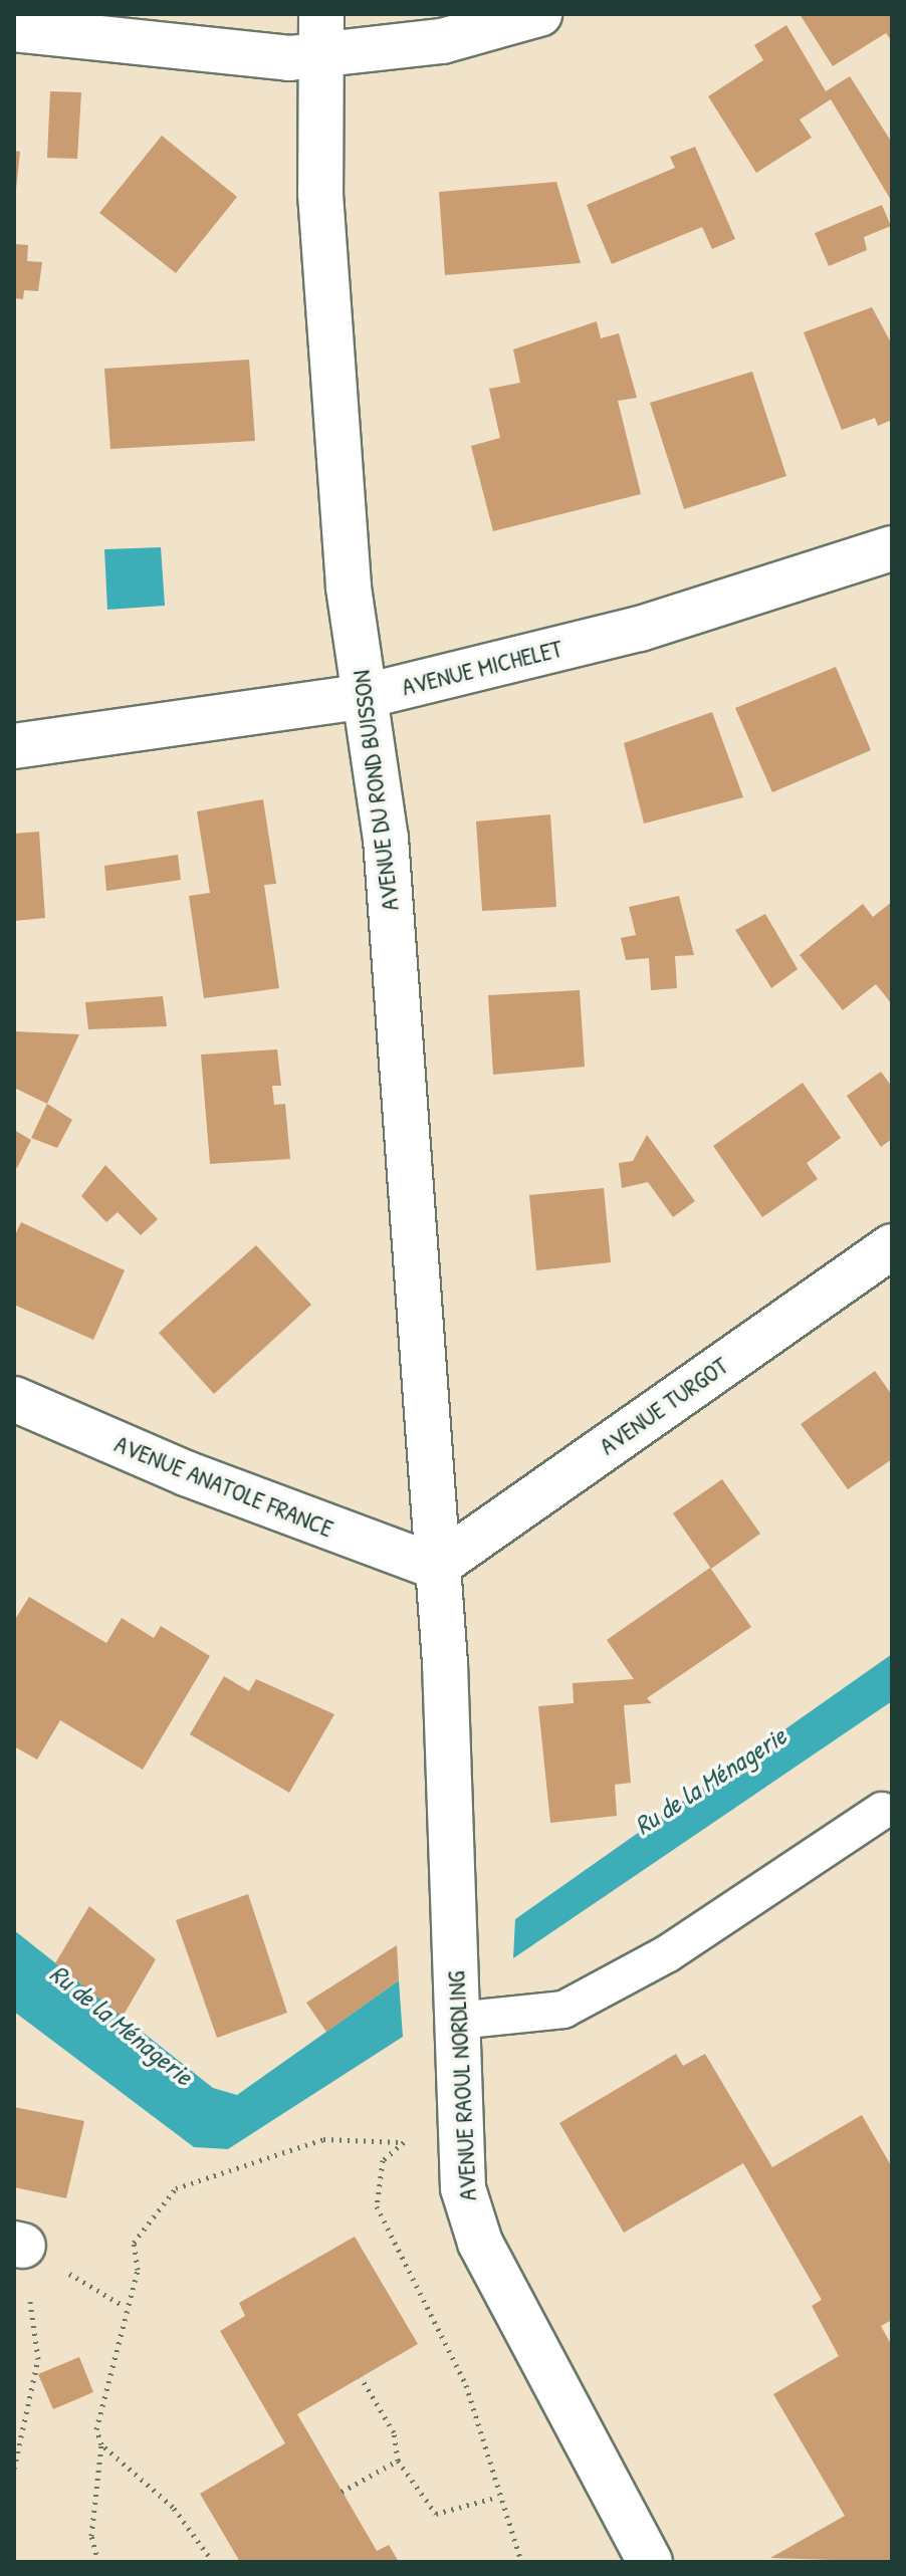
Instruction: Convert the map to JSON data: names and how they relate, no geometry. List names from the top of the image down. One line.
{"streets":{"street":["AVENUE MICHELET","AVENUE DU ROND BUISSON","AVENUE TURGOT","AVENUE ANATOLE FRANCE","AVENUE RAOUL NORDLING"]},"crossings":[["AVENUE MICHELET","AVENUE DU ROND BUISSON"],["AVENUE DU ROND BUISSON","AVENUE TURGOT"],["AVENUE DU ROND BUISSON","AVENUE ANATOLE FRANCE"],["AVENUE DU ROND BUISSON","AVENUE RAOUL NORDLING"],["AVENUE TURGOT","AVENUE ANATOLE FRANCE"],["AVENUE TURGOT","AVENUE RAOUL NORDLING"],["AVENUE ANATOLE FRANCE","AVENUE RAOUL NORDLING"]],"water":["Ru de la Ménagerie"]}
